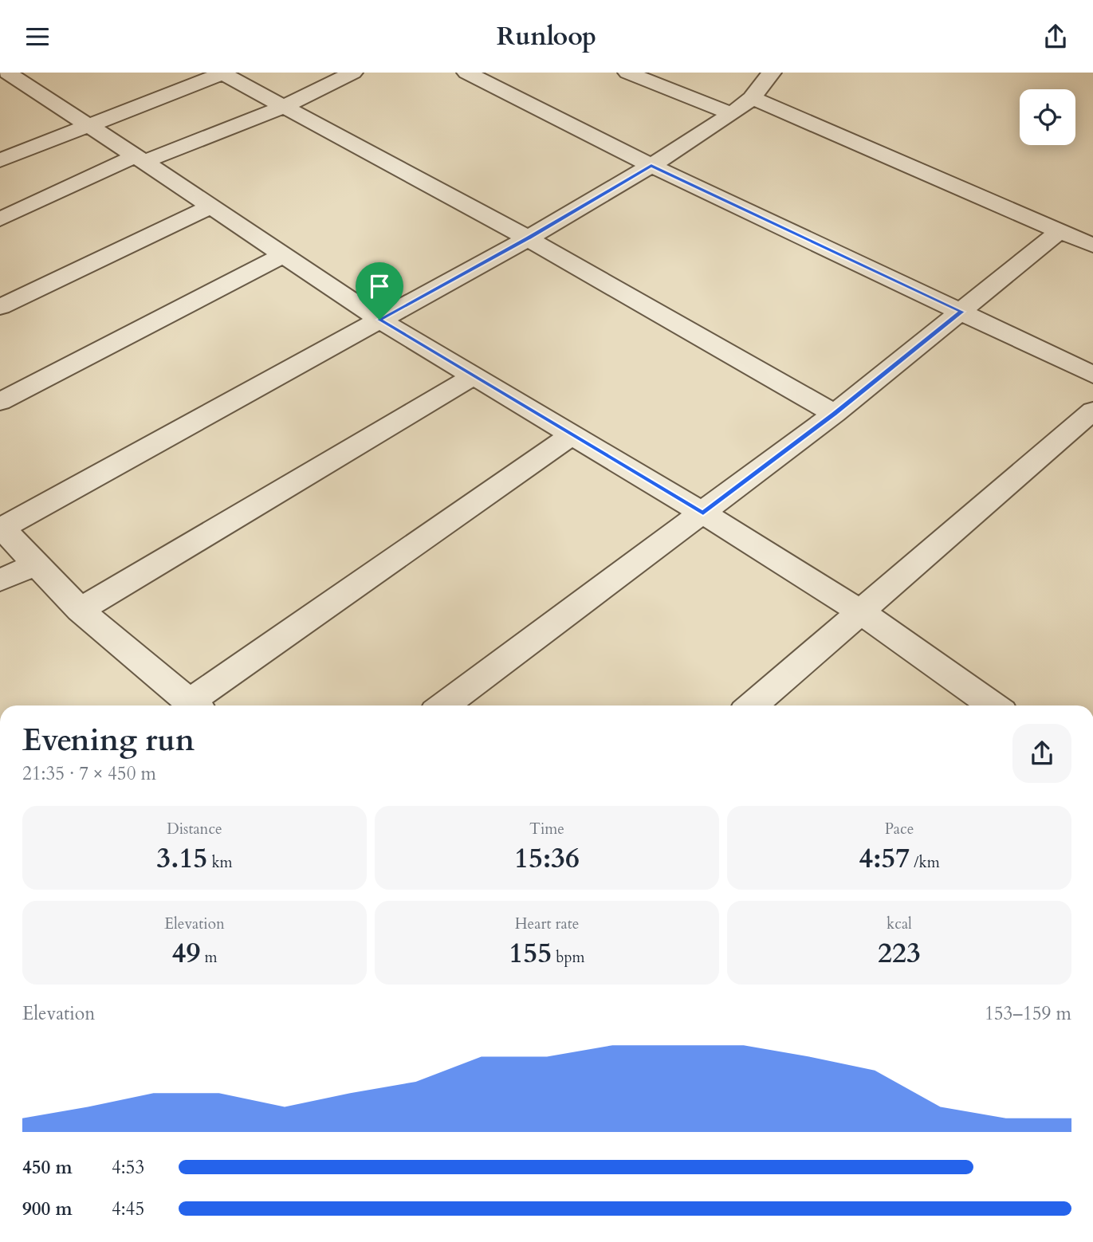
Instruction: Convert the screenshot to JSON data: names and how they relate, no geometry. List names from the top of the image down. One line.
{"page":{"header":"Runloop","heading":["Evening run","21:35 · 7 × 450 m"],"stats":[["Distance","3.15 km"],["Time","15:36"],["Pace","4:57 /km"],["Elevation","49 m"],["Heart rate","155 bpm"],["kcal","223"]],"chart":["Elevation","153–159 m"],"list":[{"name":"450 m","note":"4:53"},{"name":"900 m","note":"4:45"}]}}
